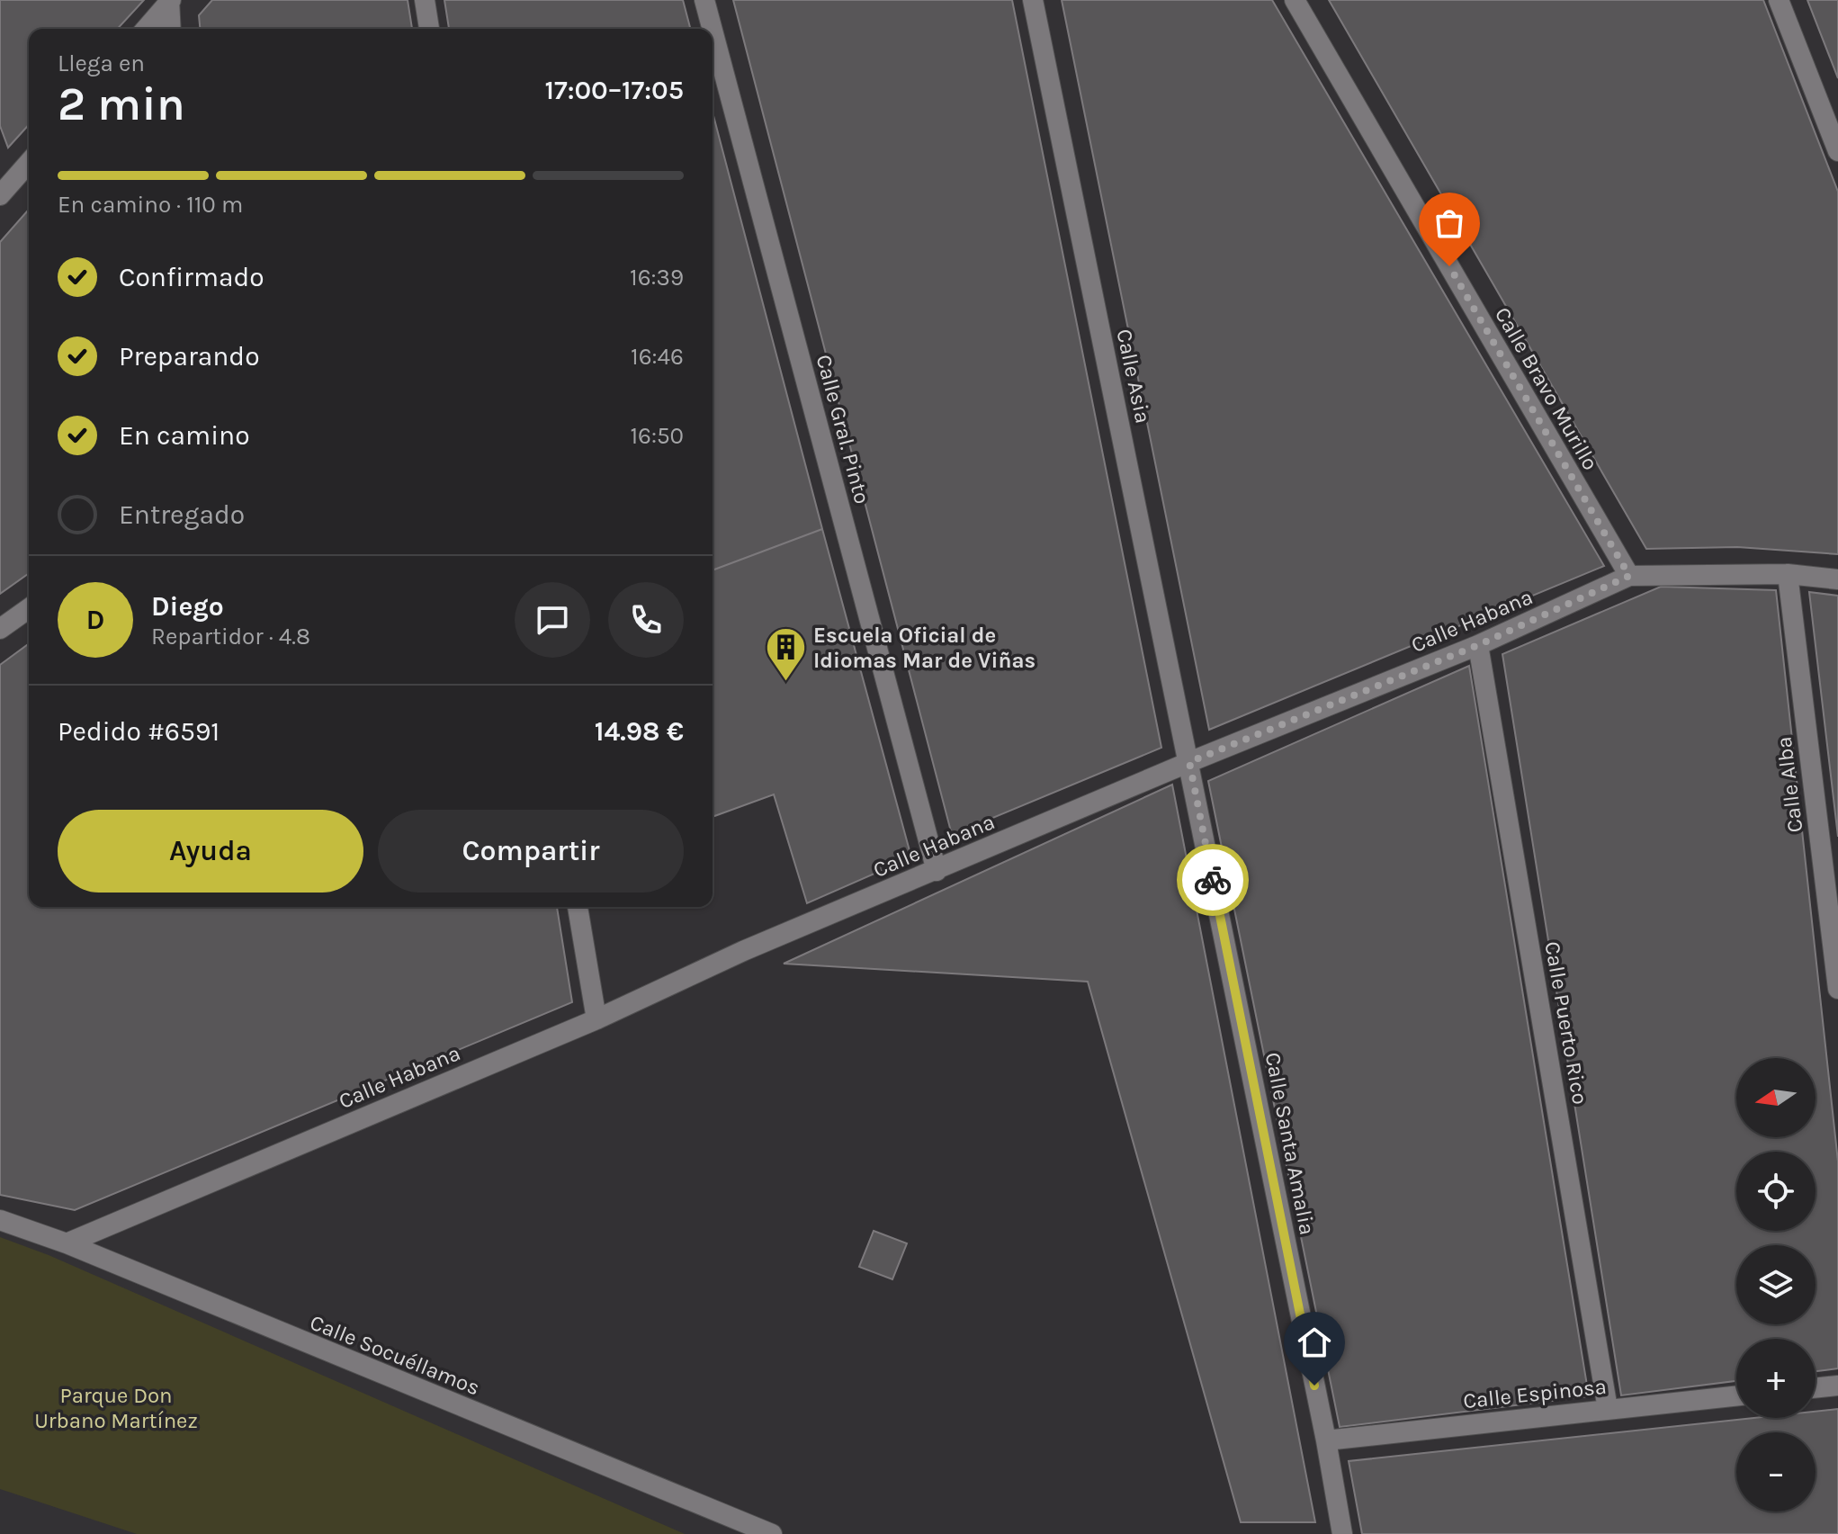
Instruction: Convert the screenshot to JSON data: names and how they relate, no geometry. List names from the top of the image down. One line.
{"streets":{"street":["Calle Asia","Calle Bravo Murillo","Calle Gral. Pinto","Calle Habana","Calle Alba","Calle Puerto Rico","Calle Santa Amalia","Calle Socuéllamos","Calle Espinosa"]},"crossings":[["Calle Asia","Calle Habana"],["Calle Asia","Calle Santa Amalia"],["Calle Bravo Murillo","Calle Habana"],["Calle Gral. Pinto","Calle Habana"],["Calle Habana","Calle Alba"],["Calle Habana","Calle Puerto Rico"],["Calle Habana","Calle Santa Amalia"],["Calle Habana","Calle Socuéllamos"],["Calle Puerto Rico","Calle Espinosa"],["Calle Santa Amalia","Calle Espinosa"]],"parks":["Parque Don Urbano Martínez"],"places":{"building":["Escuela Oficial de Idiomas Mar de Viñas"]},"north":"left","page":{"heading":["2 min","Llega en","17:00–17:05"],"panel":["Diego","Repartidor · 4.8","Pedido #6591","14.98 €"],"bar":"En camino · 110 m","list":[["Confirmado","16:39"],["Preparando","16:46"],["En camino","16:50"],"Entregado"],"round":"D","buttons":["Ayuda","Compartir"],"map_buttons":["+","−"]}}
